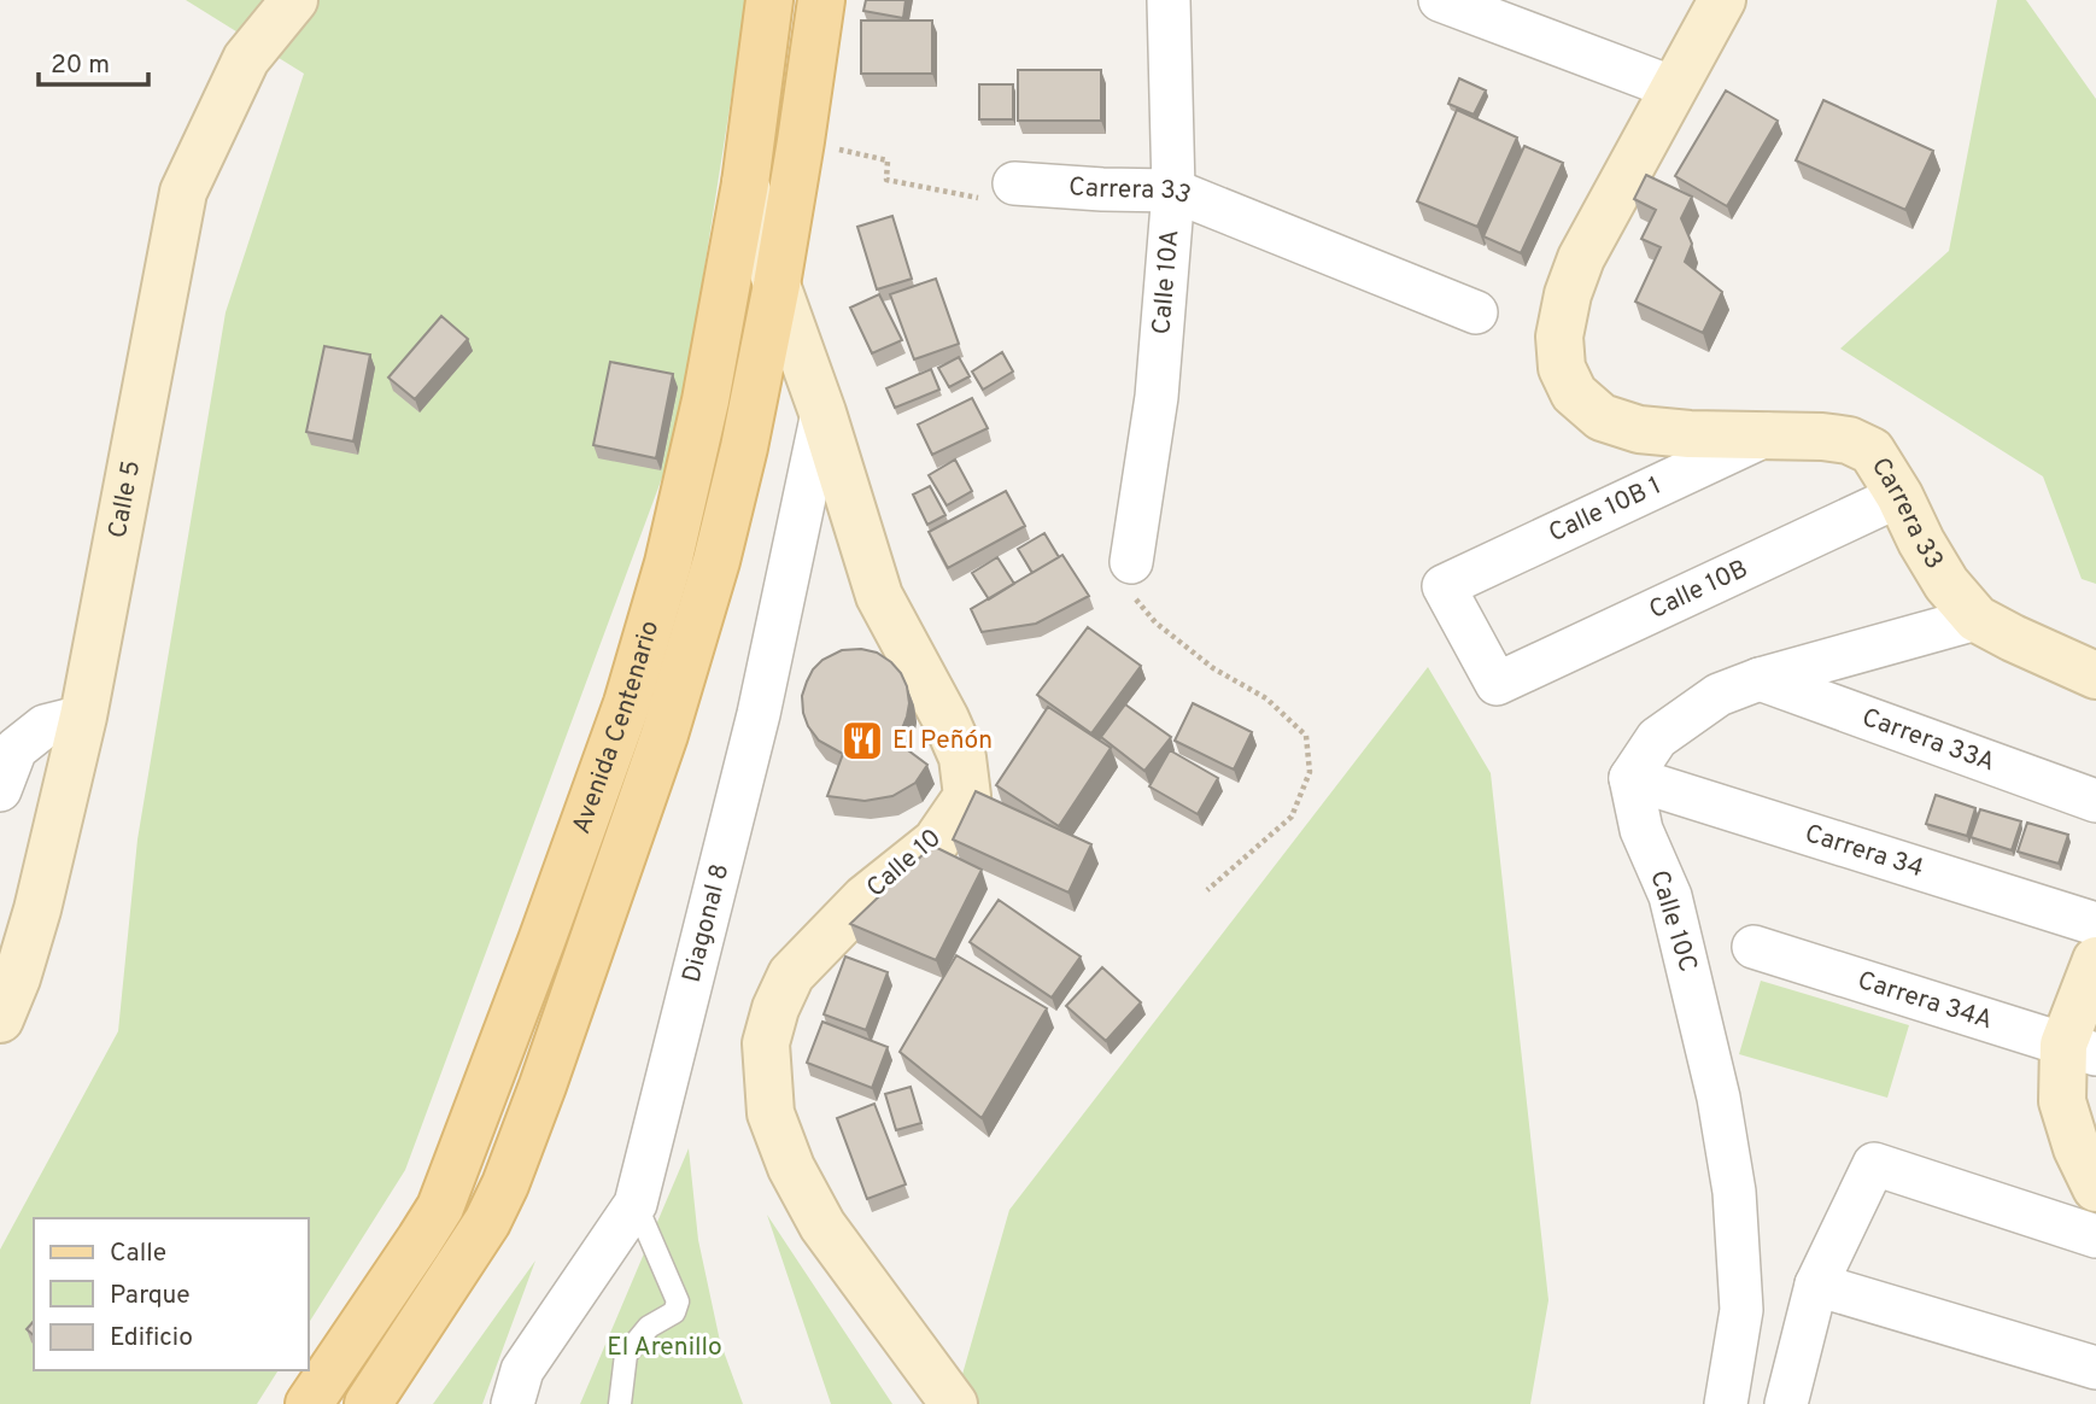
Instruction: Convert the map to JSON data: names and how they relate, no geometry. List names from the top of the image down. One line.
{"streets":{"main road":["Avenida Centenario"],"street":["Carrera 33","Calle 10A","Calle 5","Calle 10B 1","Calle 10B","Carrera 33A","Carrera 34","Calle 10","Calle 10C","Diagonal 8","Carrera 34A"]},"crossings":[["Carrera 33","Calle 10A"],["Carrera 33","Calle 10B 1"],["Carrera 33","Calle 10B"],["Calle 10B 1","Calle 10B"],["Avenida Centenario","Calle 10"],["Carrera 34","Calle 10C"],["Calle 10","Diagonal 8"]],"parks":["El Arenillo"],"places":{"restaurant":["El Peñón"]},"legend":["Calle","Parque","Edificio"],"scale_bar":"20 m"}
